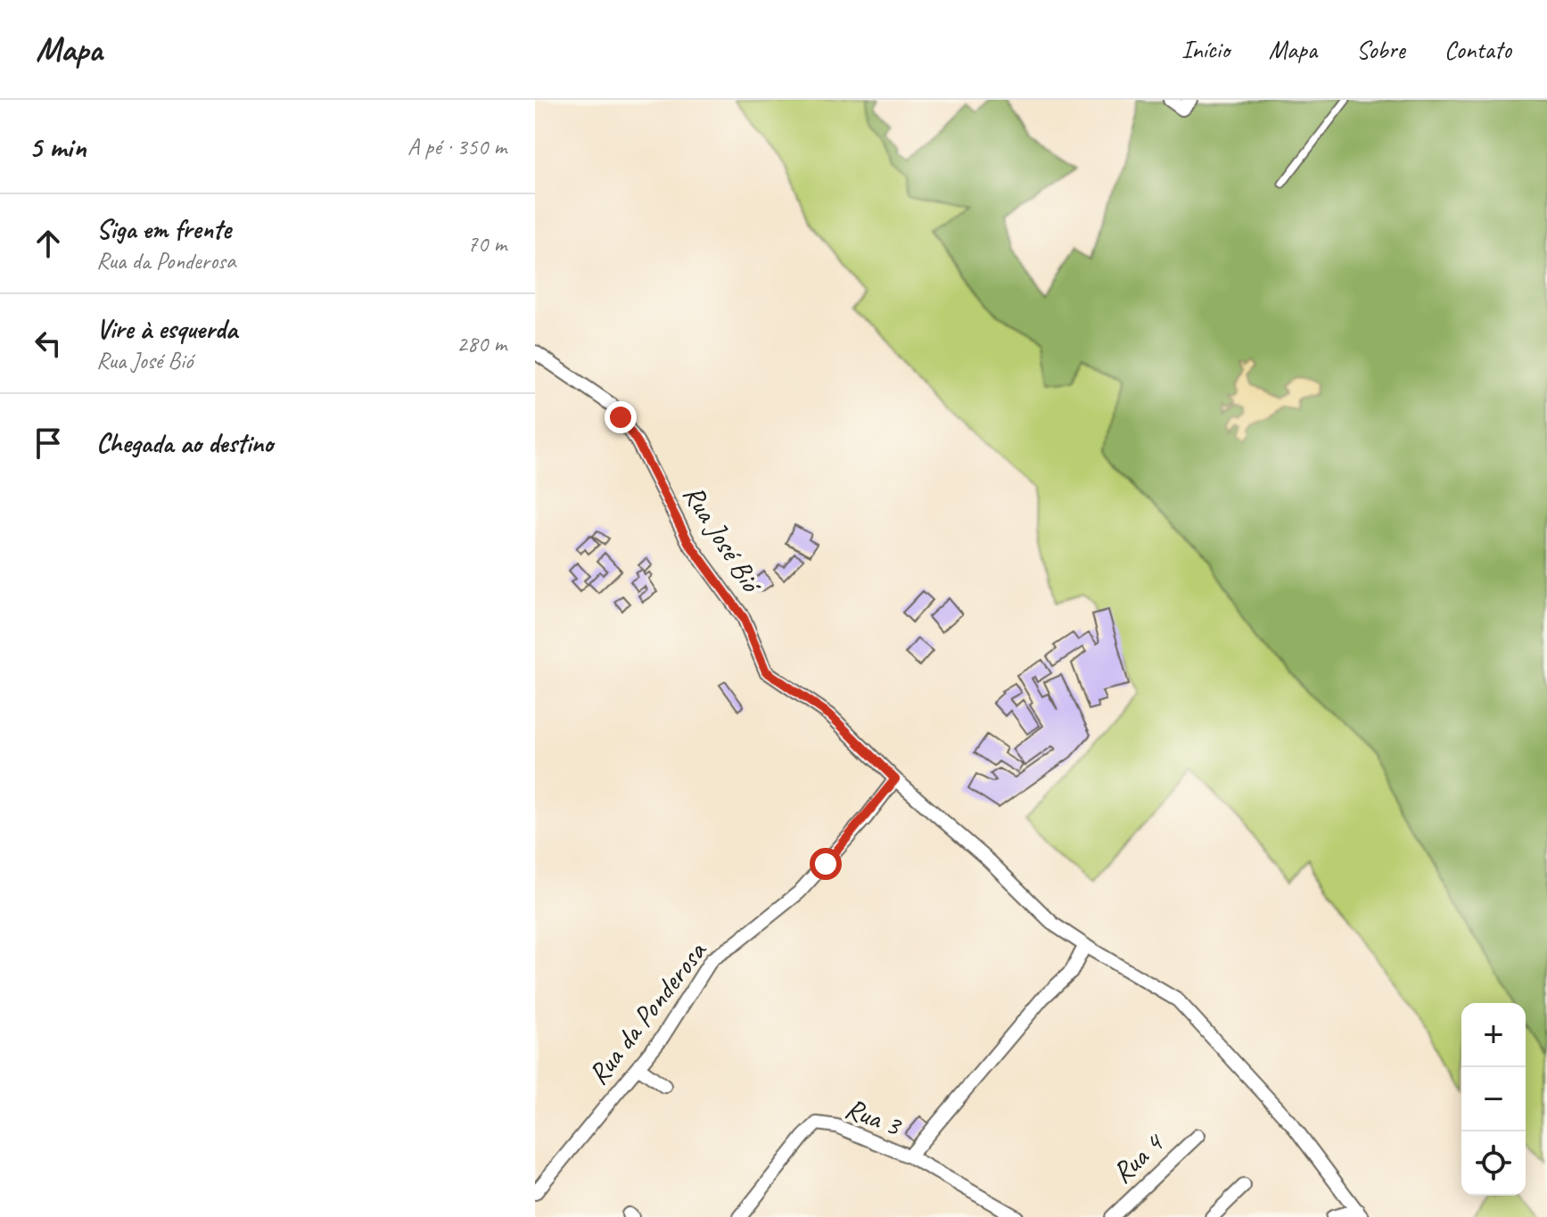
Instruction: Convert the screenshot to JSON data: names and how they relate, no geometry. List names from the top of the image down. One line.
{"streets":{"street":["Rua José Bió","Rua da Ponderosa","Rua 3","Rua 4"]},"crossings":[["Rua José Bió","Rua da Ponderosa"]],"page":{"header":"Mapa","nav":["Início","Mapa","Sobre","Contato"],"heading":["5 min","A pé · 350 m"],"list":[["Siga em frente","Rua da Ponderosa","70 m"],["Vire à esquerda","Rua José Bió","280 m"],"Chegada ao destino"],"map_buttons":["+","−"]}}
